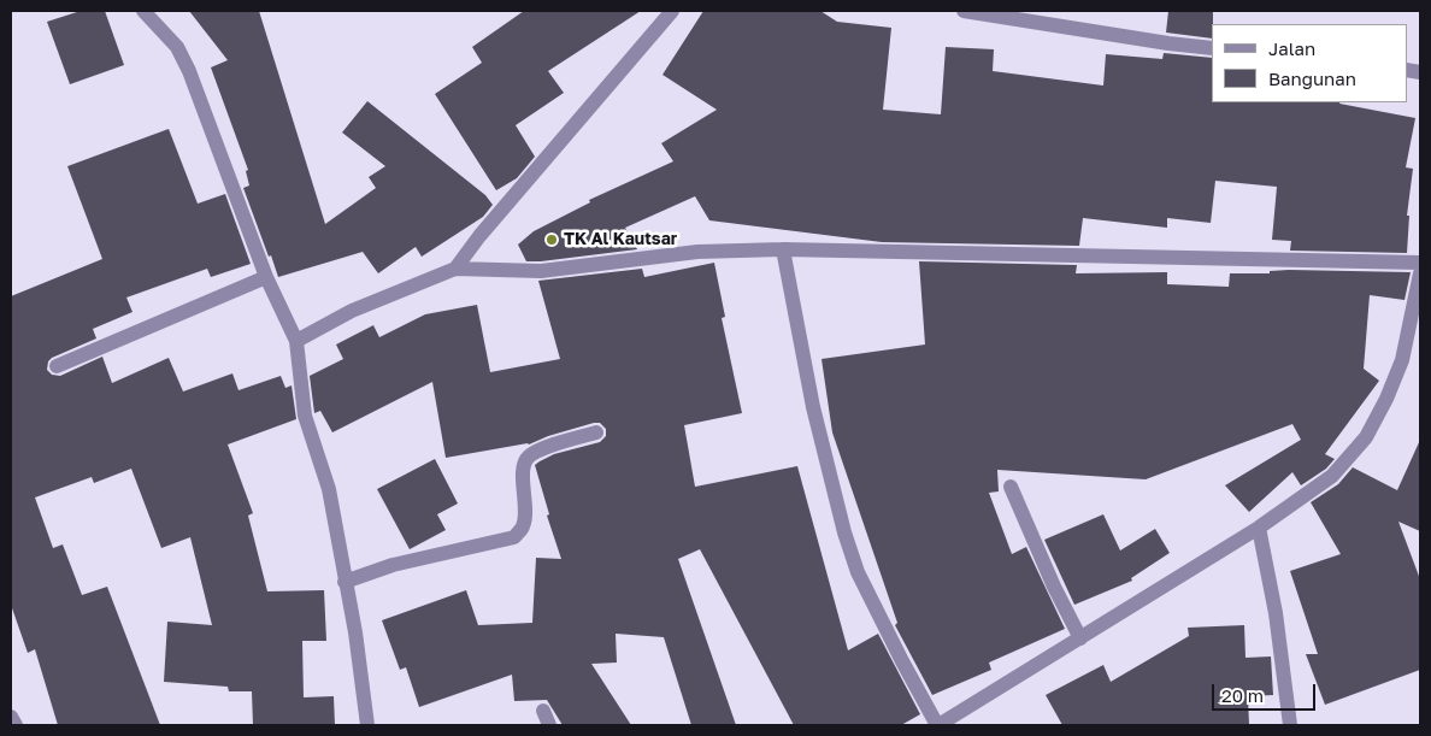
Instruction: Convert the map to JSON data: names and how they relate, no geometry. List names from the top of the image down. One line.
{"places":["TK Al Kautsar"],"legend":["Jalan","Bangunan"],"scale_bar":"20 m"}
